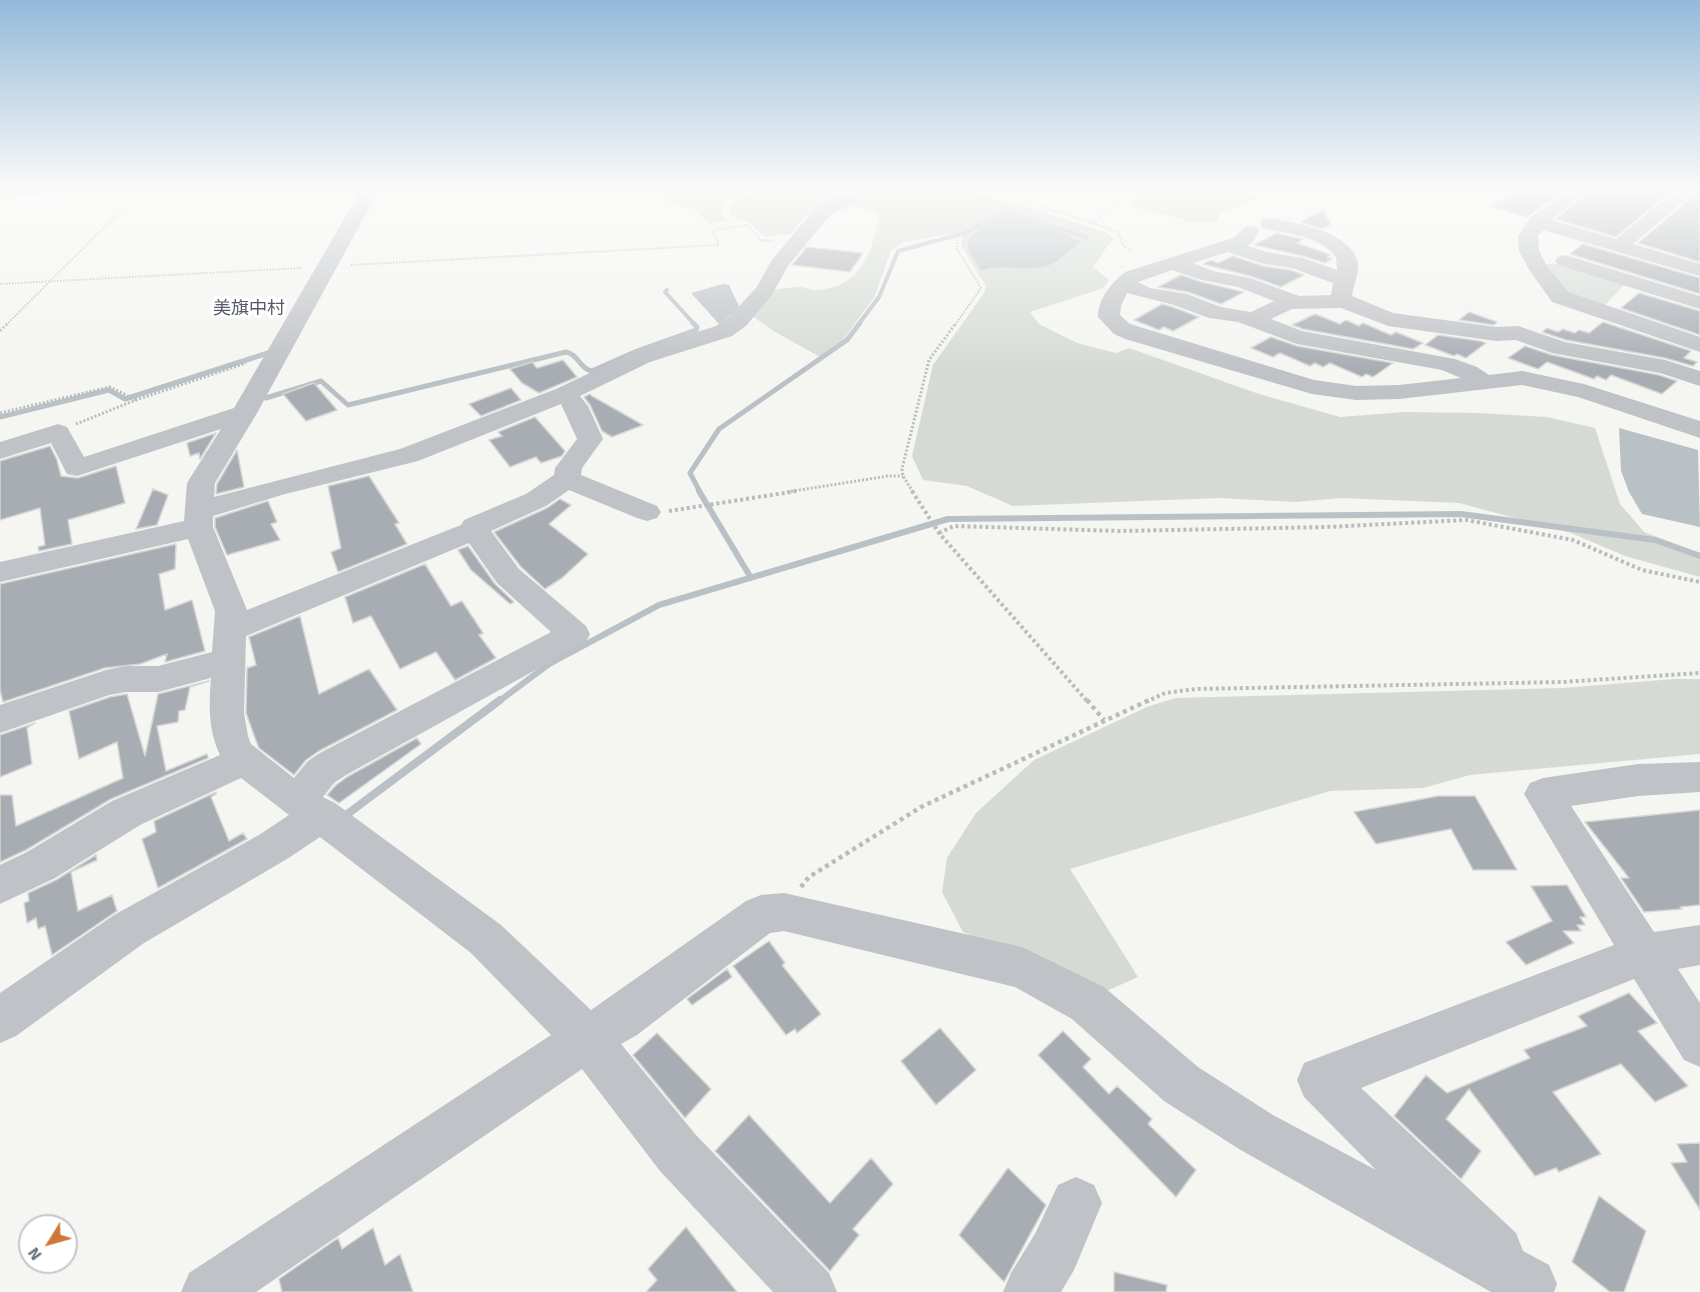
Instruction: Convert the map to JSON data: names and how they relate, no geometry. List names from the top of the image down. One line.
{"districts":["美旗中村"],"north":"bottom left"}
